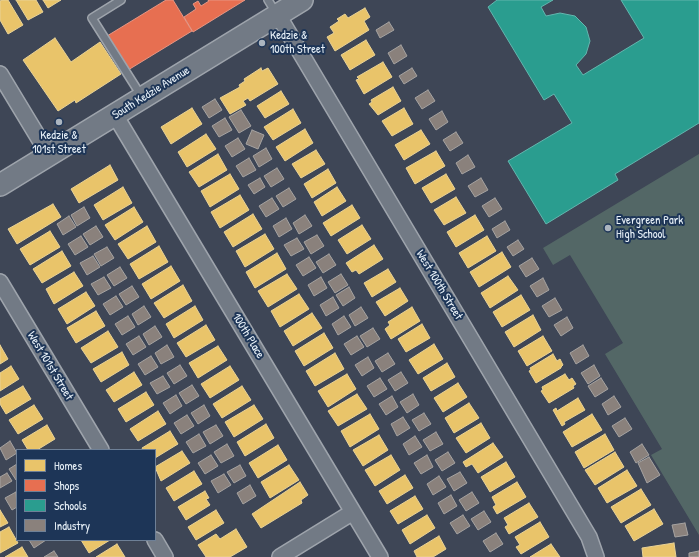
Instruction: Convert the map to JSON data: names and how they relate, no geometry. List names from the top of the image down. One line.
{"streets":{"main road":["South Kedzie Avenue"],"street":["West 100th Street","100th Place","West 101st Street"]},"crossings":[["South Kedzie Avenue","West 100th Street"],["South Kedzie Avenue","100th Place"]],"places":["Kedzie & 100th Street","Kedzie & 101st Street","Evergreen Park High School"],"legend":["Homes","Shops","Schools","Industry"]}
